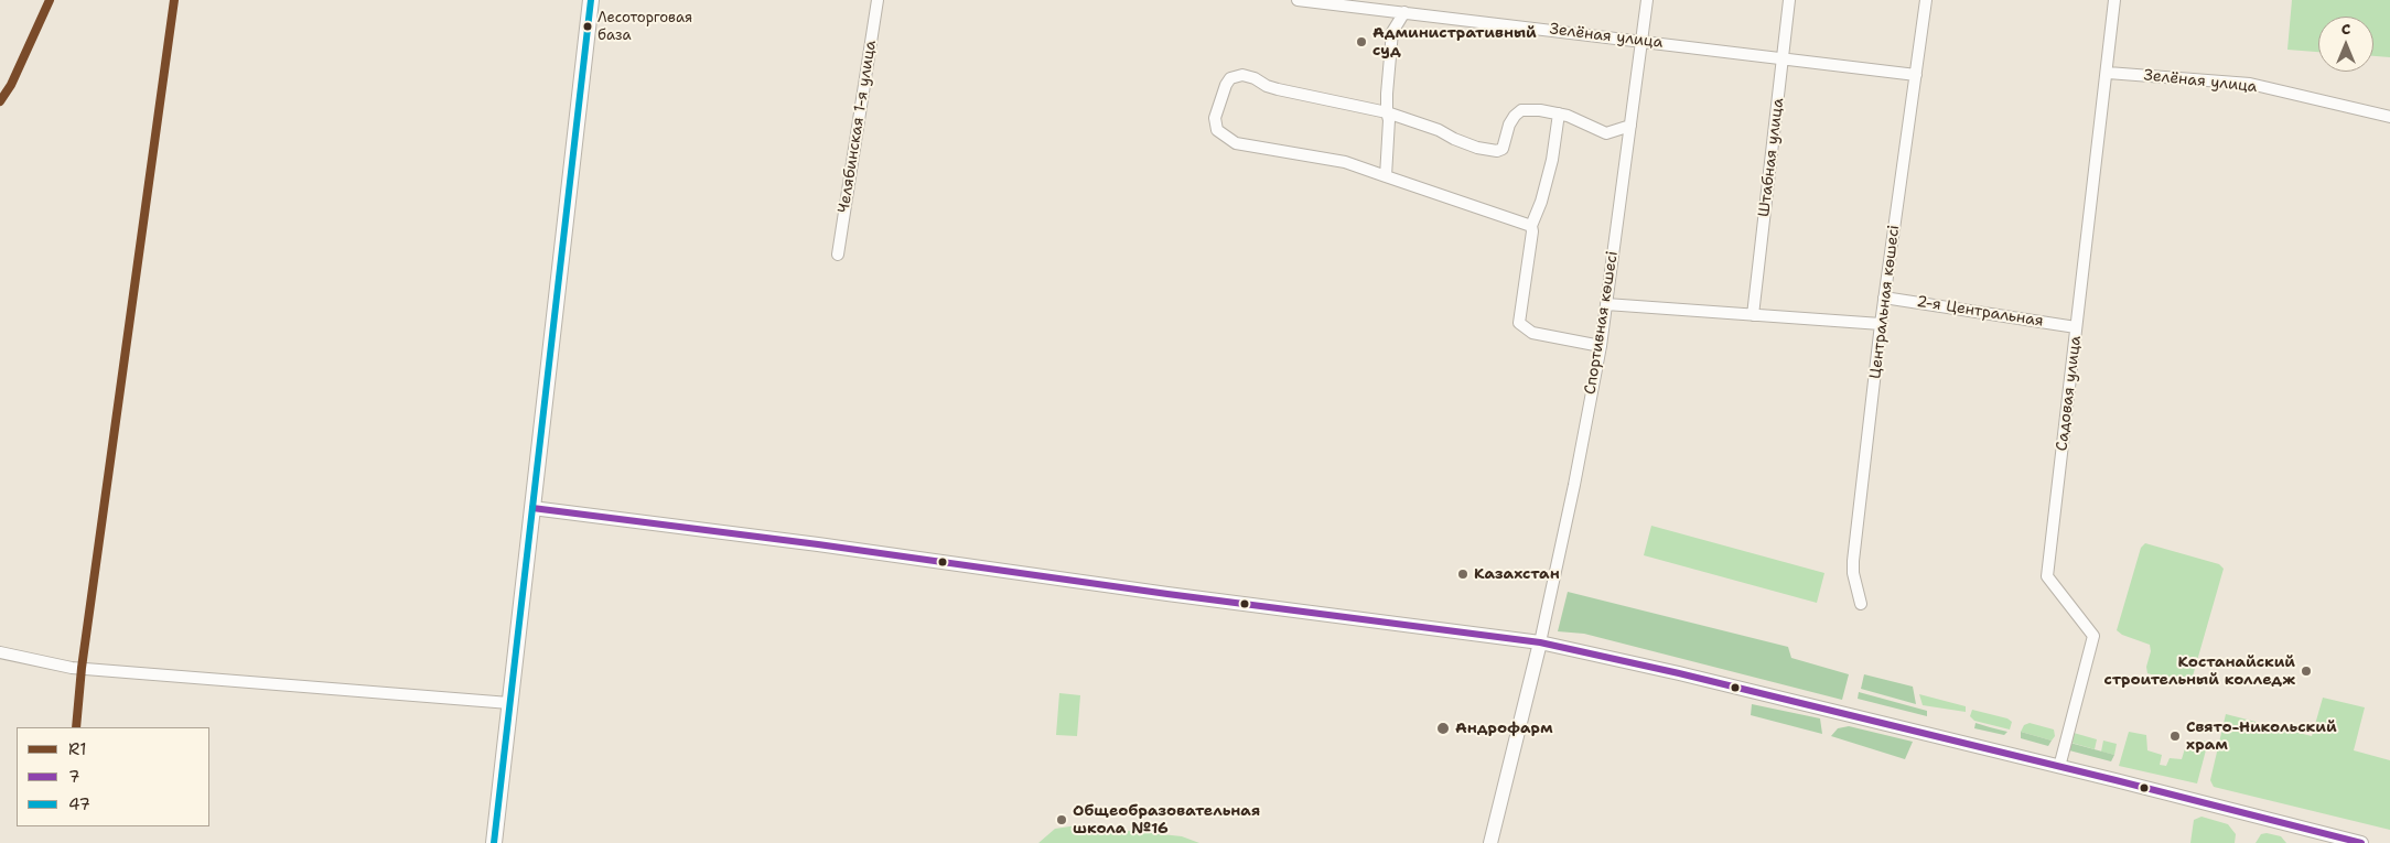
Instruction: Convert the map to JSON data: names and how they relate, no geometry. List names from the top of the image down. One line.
{"streets":{"street":["Зелёная улица","Челябинская 1-я улица","Штабная улица","Центральная көшесі","2-я Центральная","Спортивная көшесі","Садовая улица"]},"crossings":[["Зелёная улица","Штабная улица"],["Зелёная улица","Центральная көшесі"],["Зелёная улица","Спортивная көшесі"],["Зелёная улица","Садовая улица"],["Центральная көшесі","2-я Центральная"],["2-я Центральная","Садовая улица"]],"places":["Лесоторговая база","Административный суд","Казахстан","Костанайский строительный колледж","Андрофарм","Свято-Никольский храм","Общеобразовательная школа №16"],"lines":["transit line R1","transit line 47","transit line 7"],"legend":["R1","7","47"],"north":"top"}
